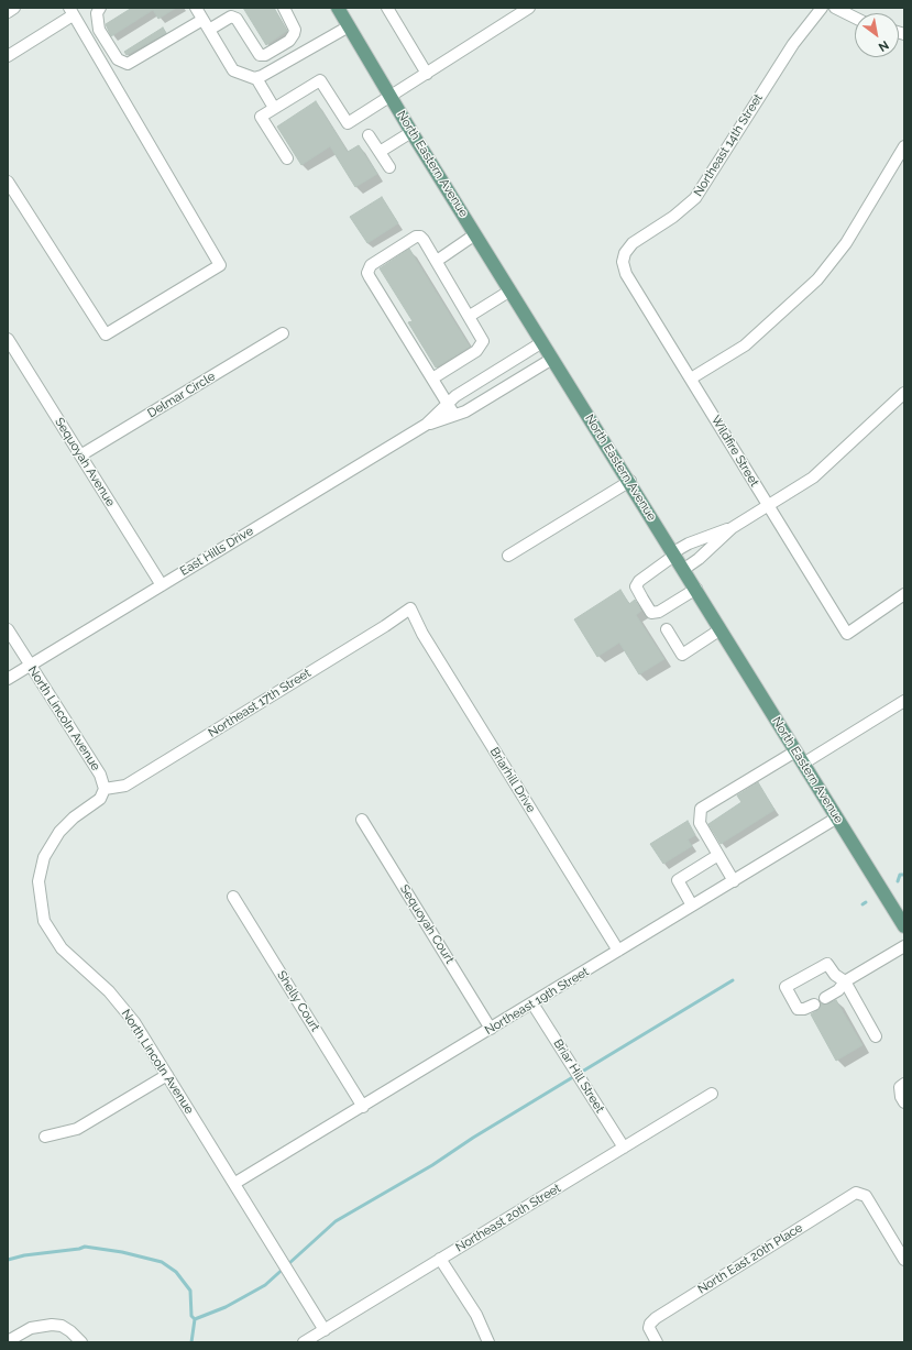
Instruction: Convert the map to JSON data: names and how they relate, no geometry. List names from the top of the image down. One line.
{"streets":{"main road":["North Eastern Avenue"],"street":["Northeast 14th Street","Delmar Circle","Wildfire Street","Sequoyah Avenue","East Hills Drive","Northeast 17th Street","North Lincoln Avenue","Briarhill Drive","Sequoyah Court","Shelly Court","Northeast 19th Street","Briar Hill Street","Northeast 20th Street","North East 20th Place"]},"crossings":[["Northeast 14th Street","Wildfire Street"],["North Eastern Avenue","East Hills Drive"],["North Eastern Avenue","Northeast 19th Street"],["Delmar Circle","Sequoyah Avenue"],["Sequoyah Avenue","East Hills Drive"],["East Hills Drive","North Lincoln Avenue"],["Northeast 17th Street","North Lincoln Avenue"],["Northeast 17th Street","Briarhill Drive"],["North Lincoln Avenue","Northeast 19th Street"],["North Lincoln Avenue","Northeast 20th Street"],["Briarhill Drive","Northeast 19th Street"],["Sequoyah Court","Northeast 19th Street"],["Shelly Court","Northeast 19th Street"],["Northeast 19th Street","Briar Hill Street"],["Briar Hill Street","Northeast 20th Street"]],"north":"bottom right"}
